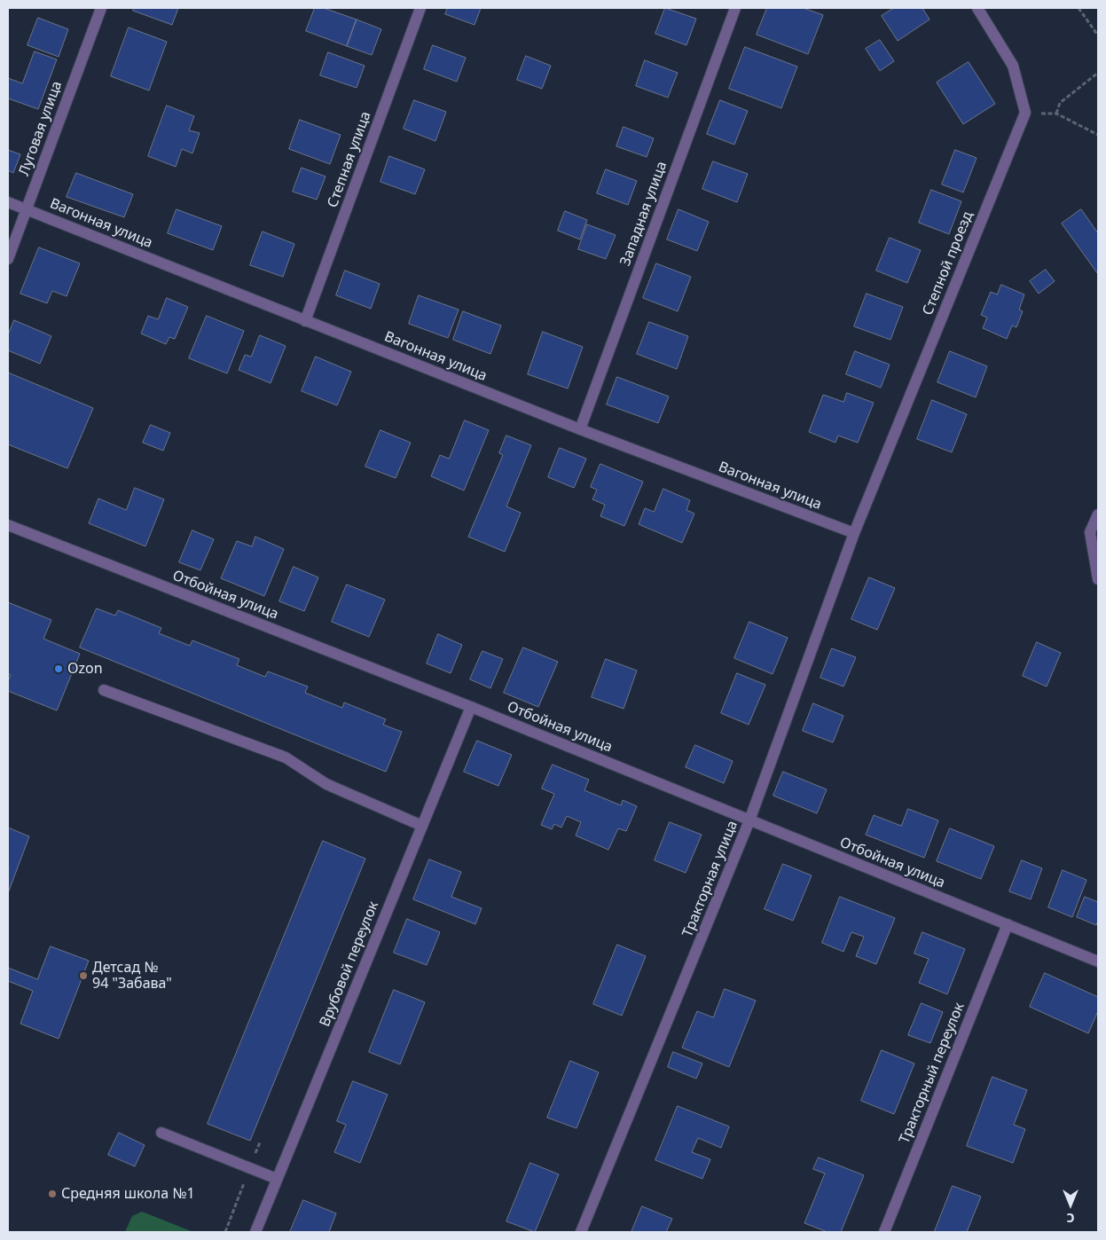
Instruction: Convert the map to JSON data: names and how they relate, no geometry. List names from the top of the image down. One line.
{"streets":{"street":["Луговая улица","Степная улица","Западная улица","Вагонная улица","Степной проезд","Отбойная улица","Тракторная улица","Врубовой переулок","Тракторный переулок"]},"crossings":[["Луговая улица","Вагонная улица"],["Степная улица","Вагонная улица"],["Западная улица","Вагонная улица"],["Вагонная улица","Степной проезд"],["Вагонная улица","Тракторная улица"],["Степной проезд","Тракторная улица"],["Отбойная улица","Тракторная улица"],["Отбойная улица","Врубовой переулок"],["Отбойная улица","Тракторный переулок"]],"places":["Ozon","Детсад № 94 \"Забава\"","Средняя школа №1"],"north":"bottom"}
